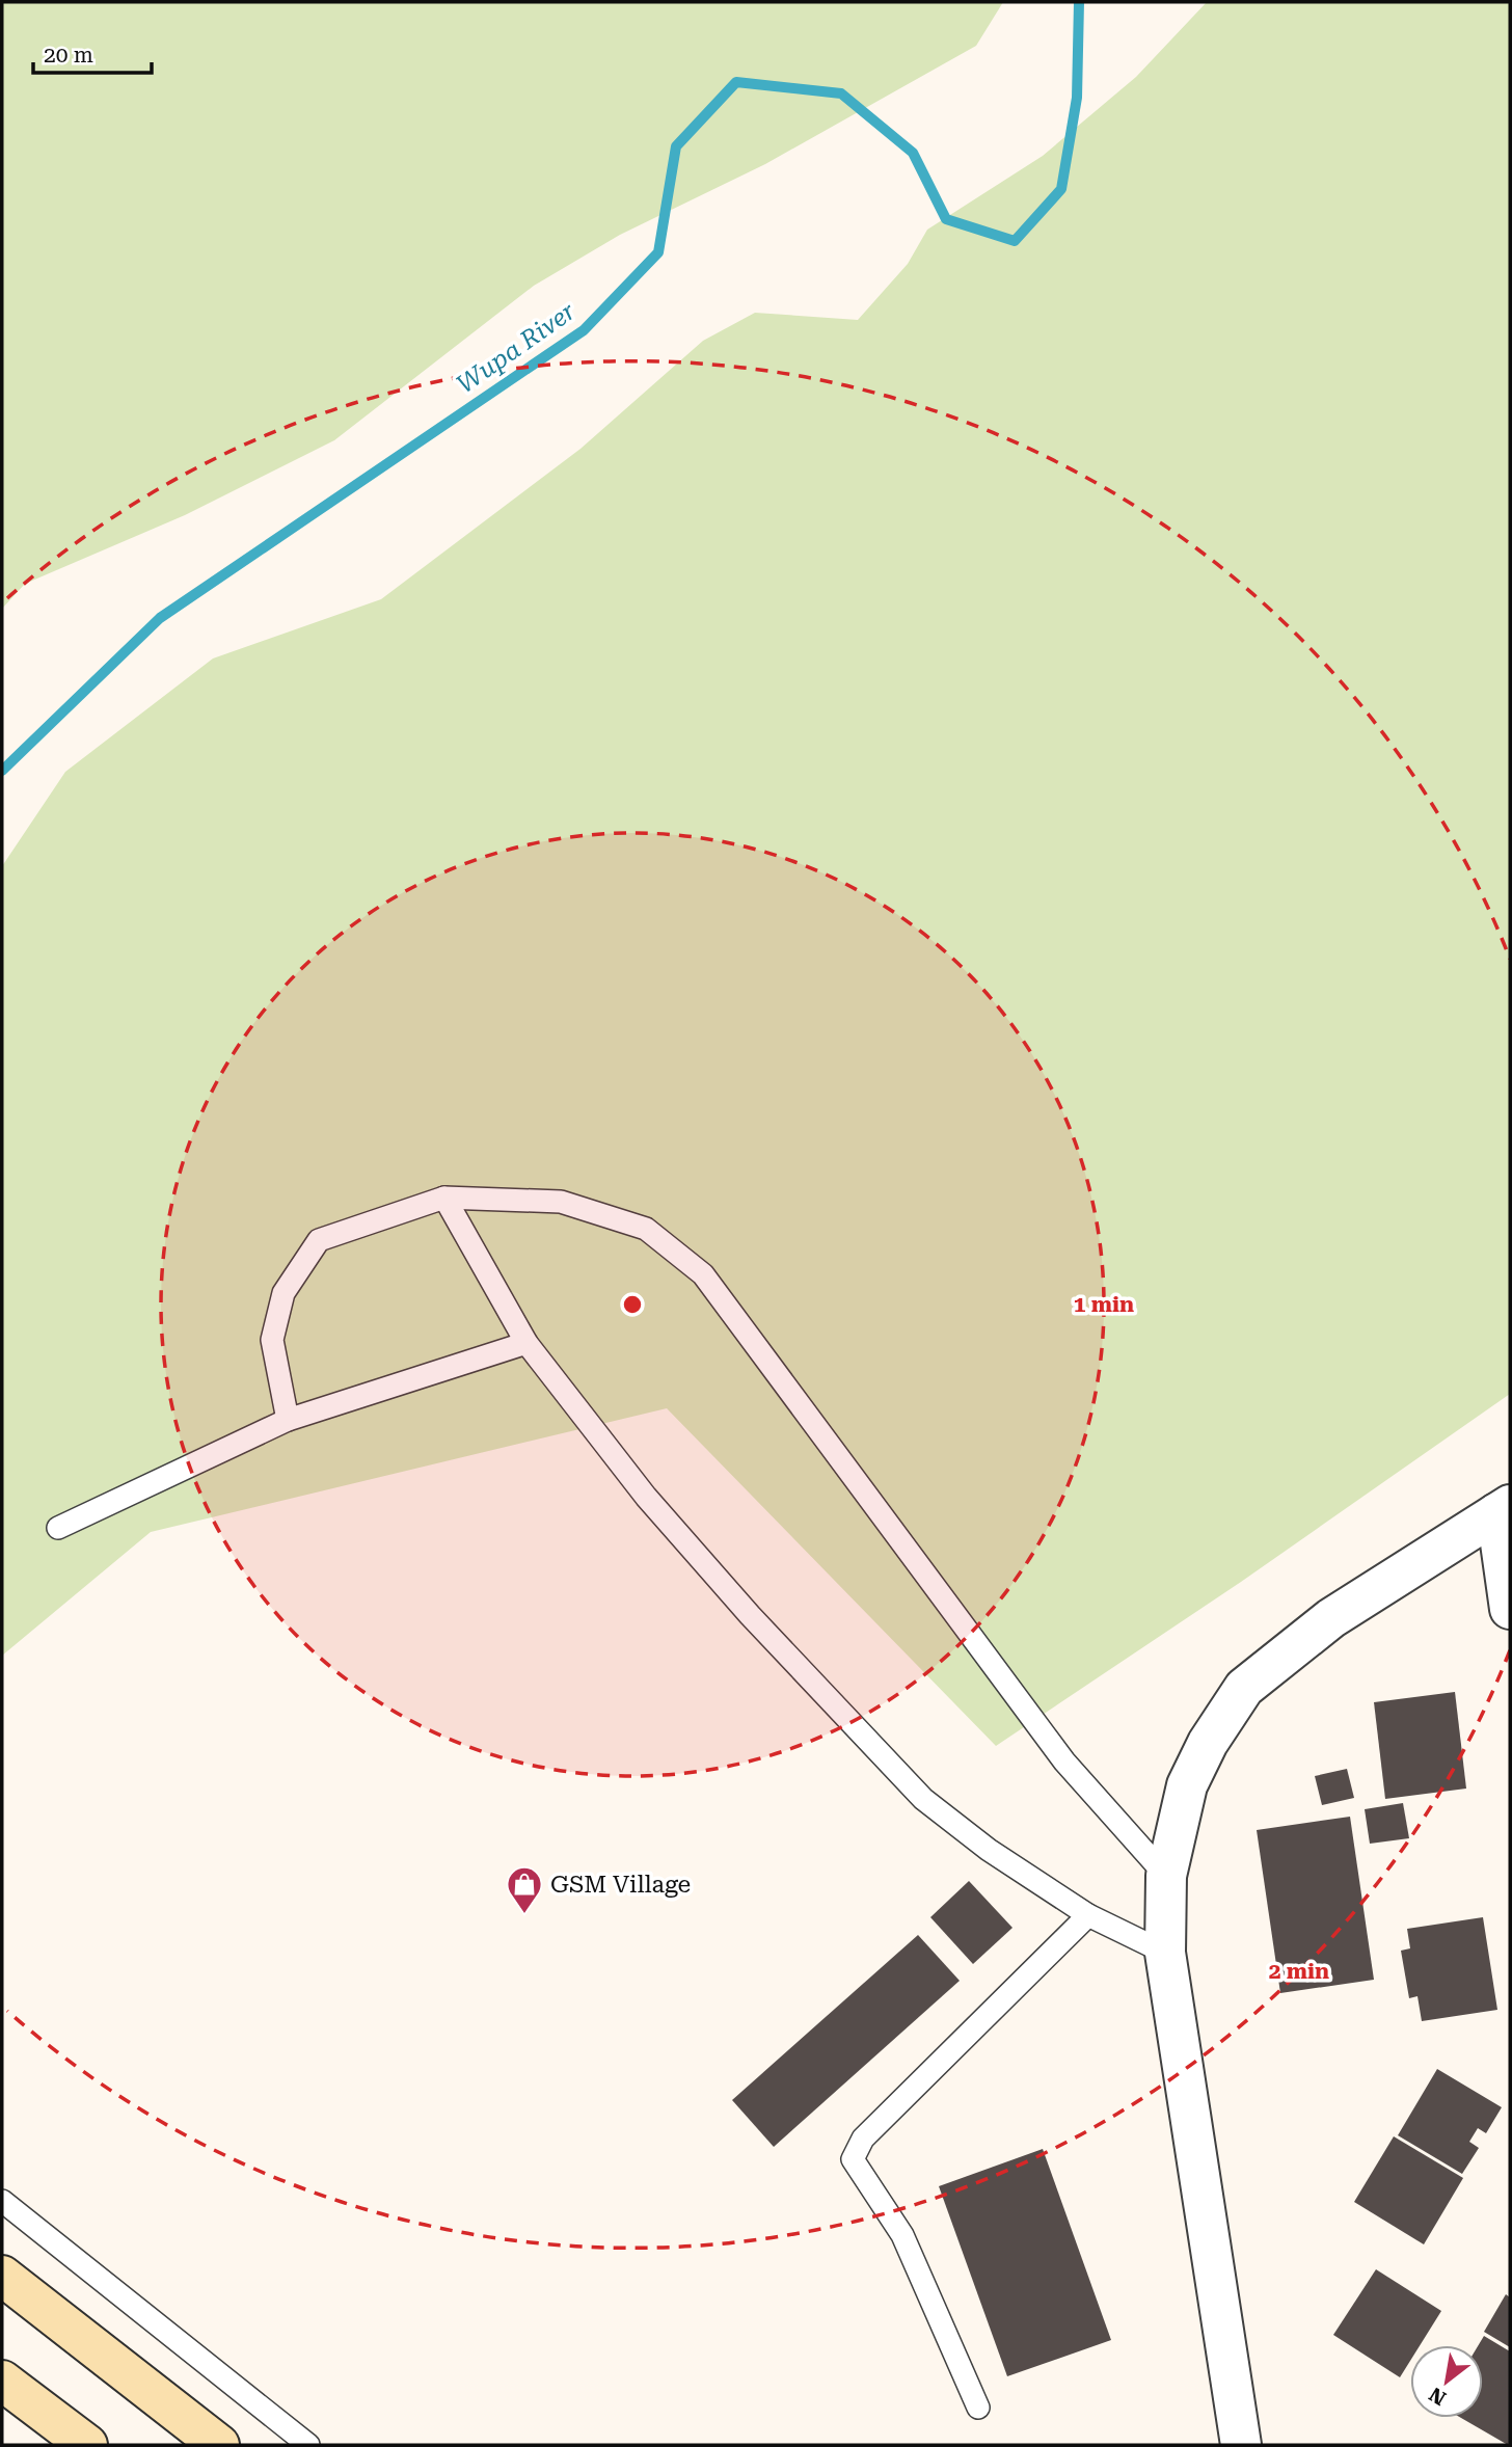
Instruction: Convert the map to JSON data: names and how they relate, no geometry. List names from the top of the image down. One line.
{"water":["Wupa River"],"places":{"shop":["GSM Village"]},"scale_bar":"20 m","north":"bottom left","rings":["1 min","2 min"]}
